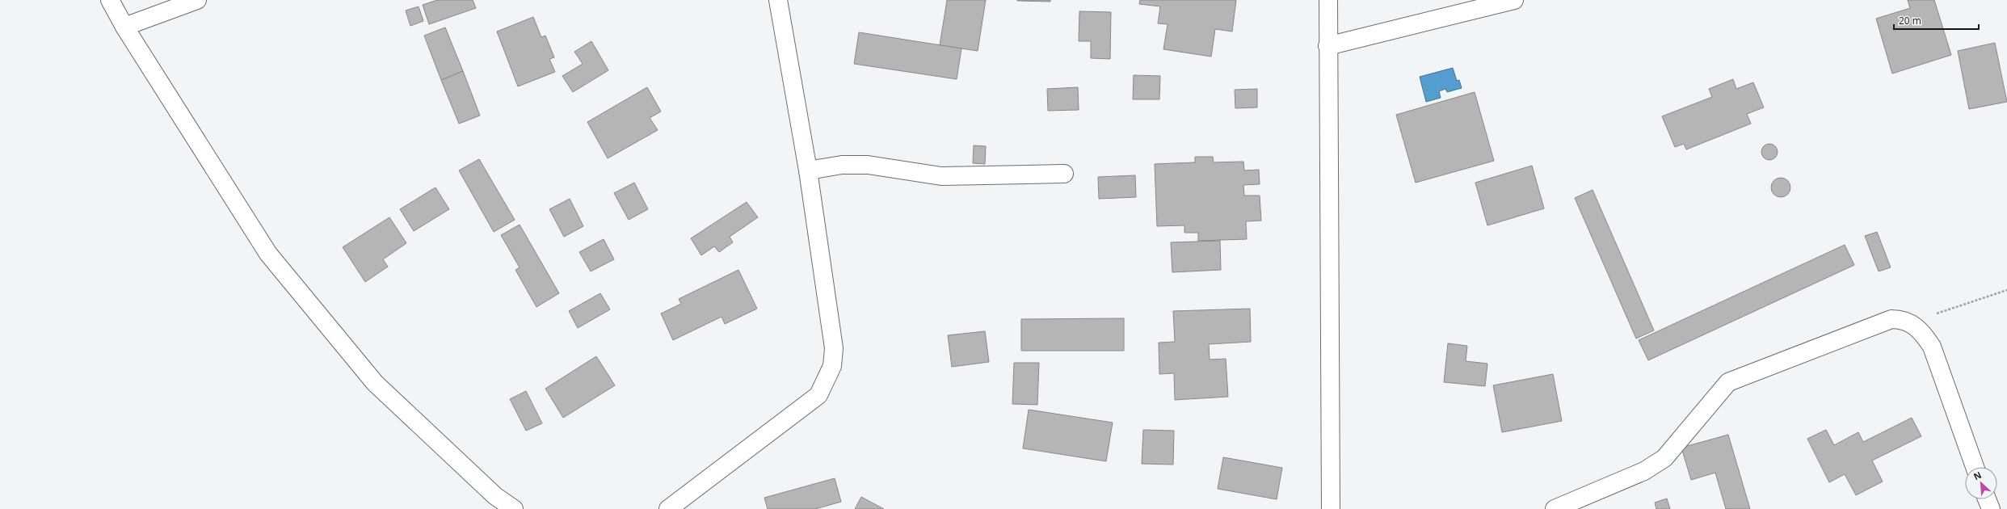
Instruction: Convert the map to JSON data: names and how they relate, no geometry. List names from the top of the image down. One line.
{"scale_bar":"20 m","north":"top left"}
